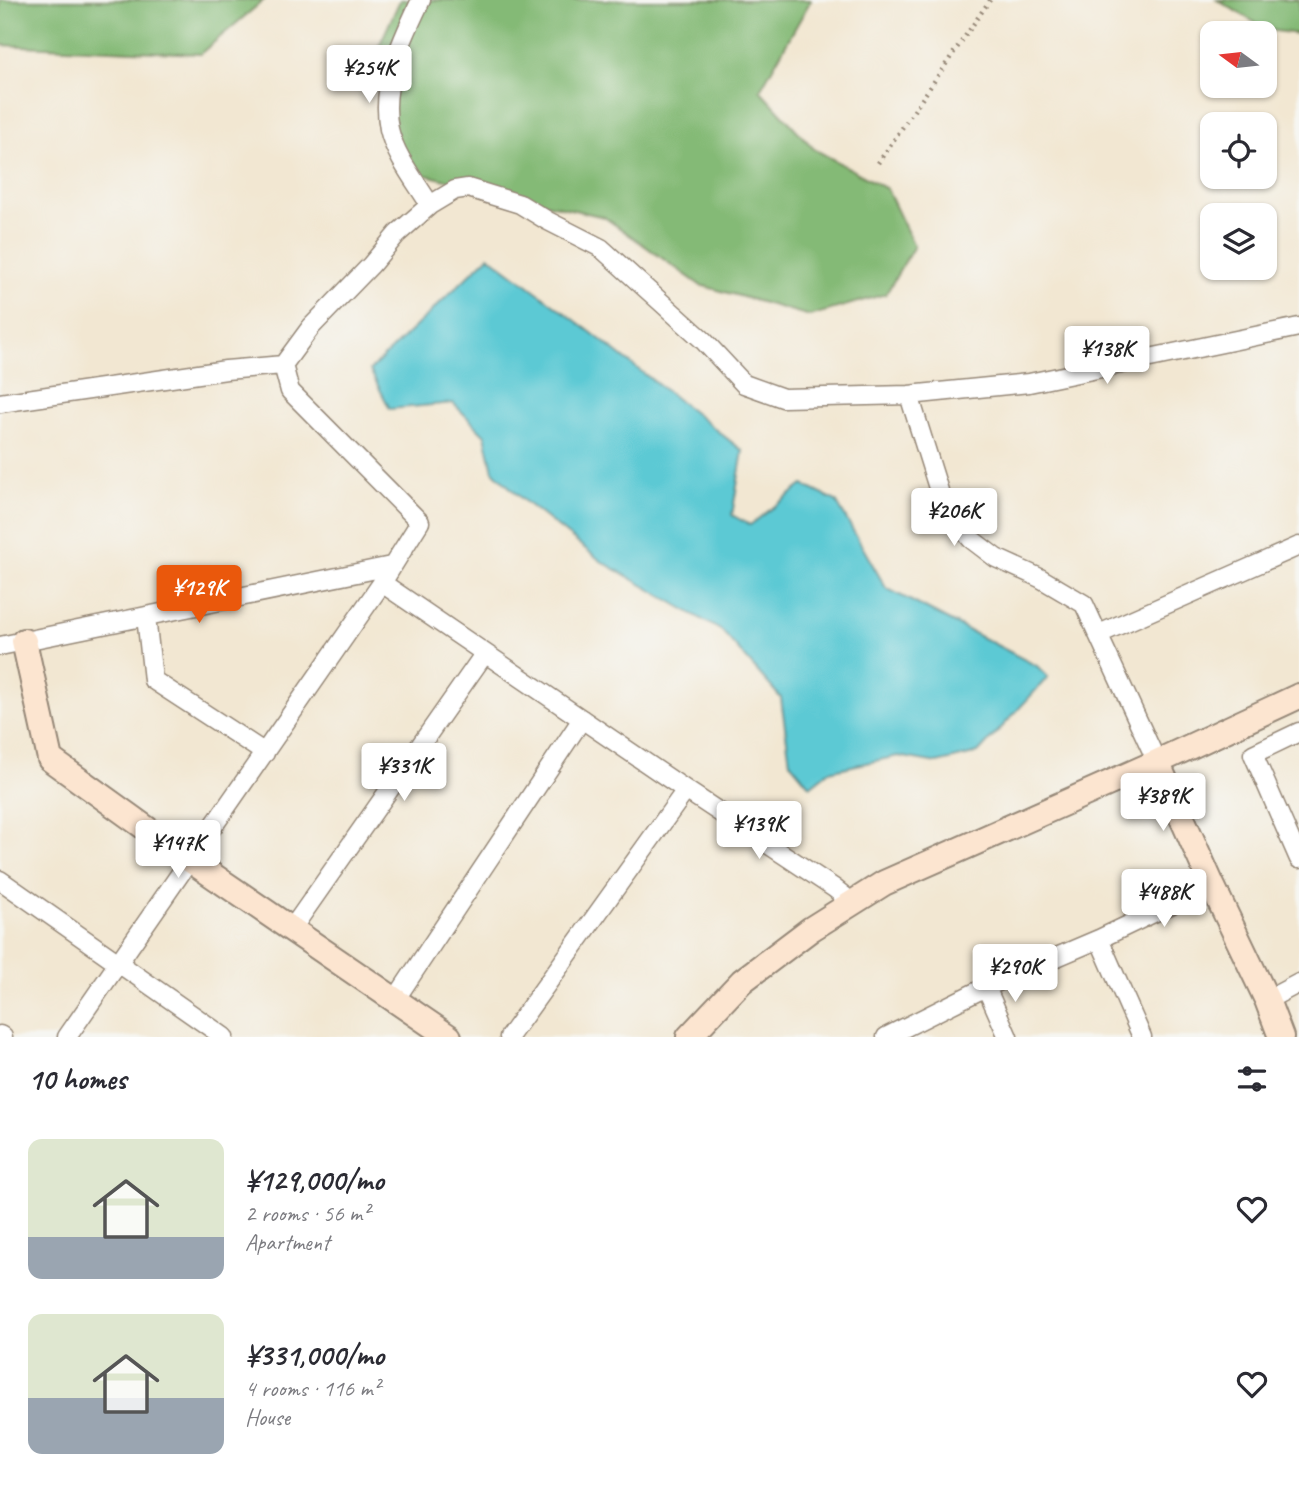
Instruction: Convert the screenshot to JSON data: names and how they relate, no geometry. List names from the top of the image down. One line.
{"north":"left","page":{"price":["¥254K","¥138K","¥206K","¥129K","¥331K","¥389K","¥139K","¥147K","¥488K","¥290K"],"heading":"10 homes","list":[{"name":"¥129,000/mo","note":"2 rooms · 56 m² · Apartment"},{"name":"¥331,000/mo","note":"4 rooms · 116 m² · House"}]}}
